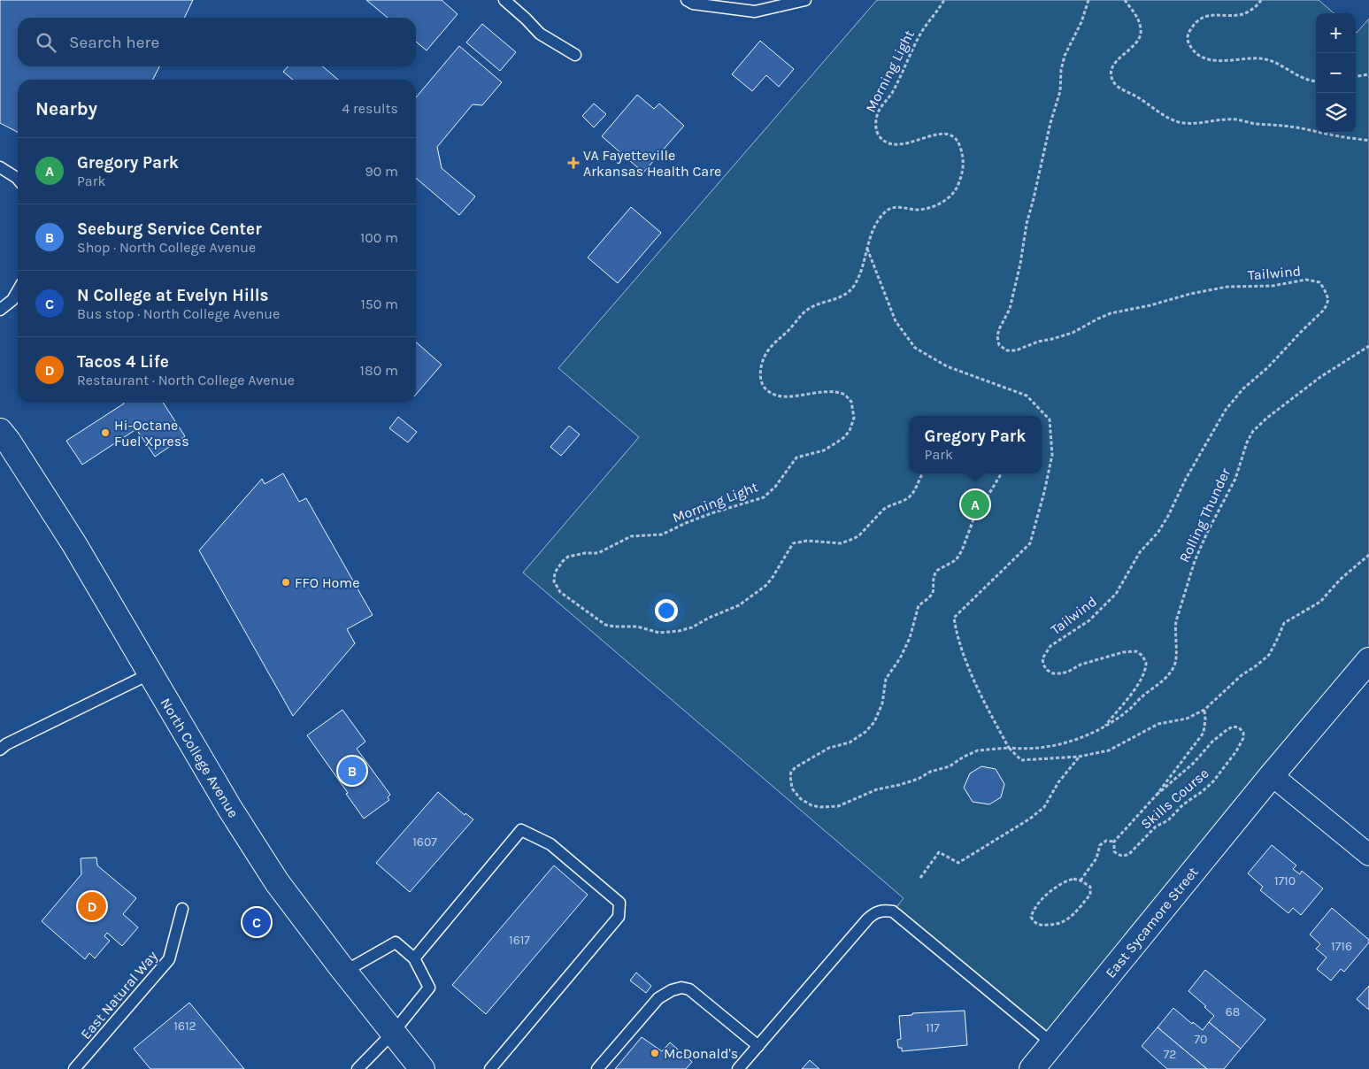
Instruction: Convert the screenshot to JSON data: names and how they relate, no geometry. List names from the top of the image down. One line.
{"streets":{"main road":["North College Avenue","East Sycamore Street"],"lane":["East Natural Way"],"path":["Morning Light","Tailwind","Rolling Thunder","Skills Course"]},"crossings":[["Tailwind","Rolling Thunder"]],"places":{"health":["VA Fayetteville Arkansas Health Care"],"other":["Hi-Octane Fuel Xpress","FFO Home","McDonald's"]},"house_numbers":["1607","1710","1617","1716","68","1612","117","70","72"],"page":{"map_buttons":["+","−"],"search":"Search here","heading":["Nearby","4 results"],"list":[{"mark":"A","name":"Gregory Park","note":"Park","value":"90 m"},{"mark":"B","name":"Seeburg Service Center","note":"Shop · North College Avenue","value":"100 m"},{"mark":"C","name":"N College at Evelyn Hills","note":"Bus stop · North College Avenue","value":"150 m"},{"mark":"D","name":"Tacos 4 Life","note":"Restaurant · North College Avenue","value":"180 m"}],"popup":["Gregory Park","Park"],"pins":["A","B","D","C"]}}
